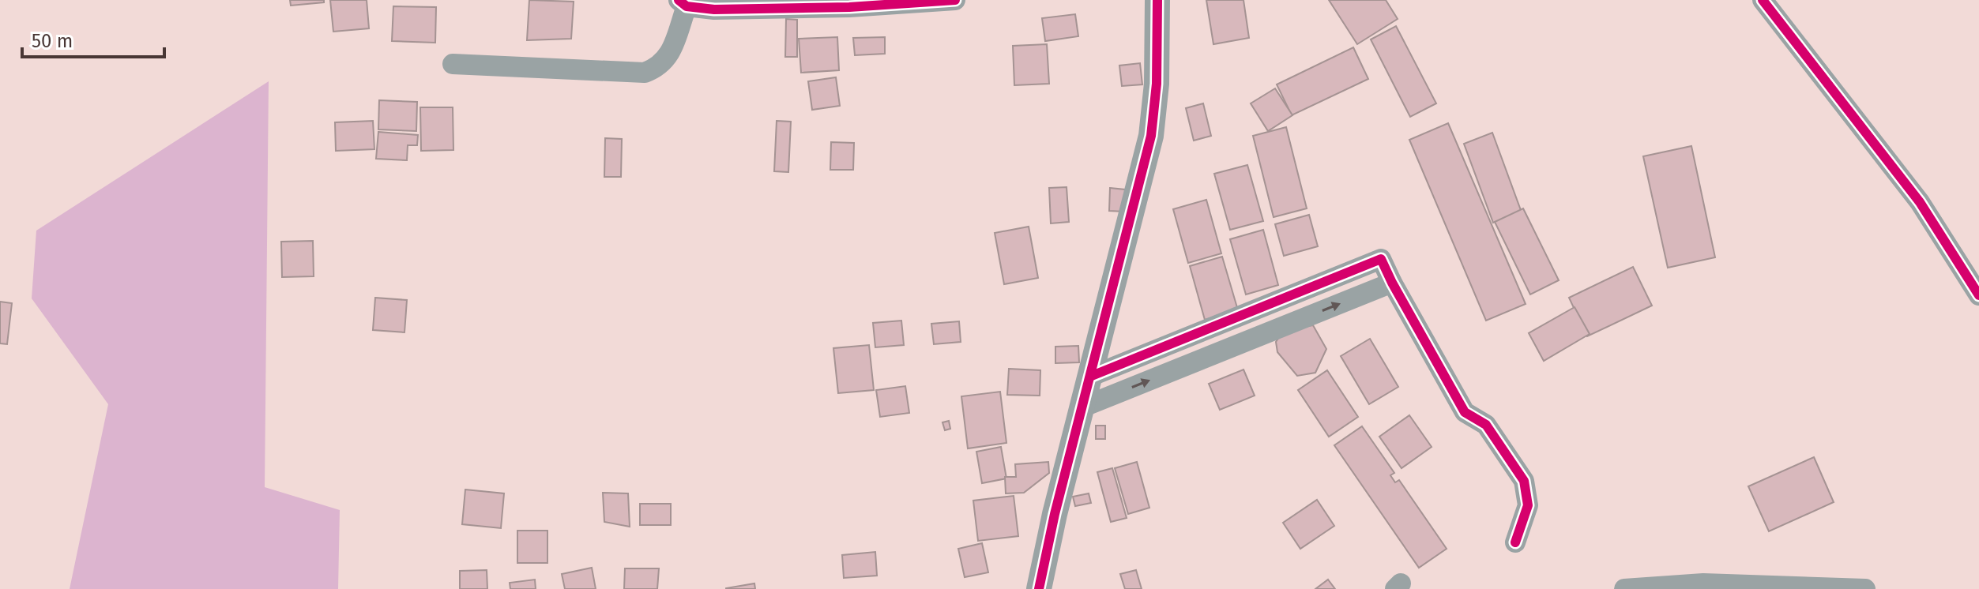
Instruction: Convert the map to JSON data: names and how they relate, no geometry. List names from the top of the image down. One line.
{"scale_bar":"50 m"}
